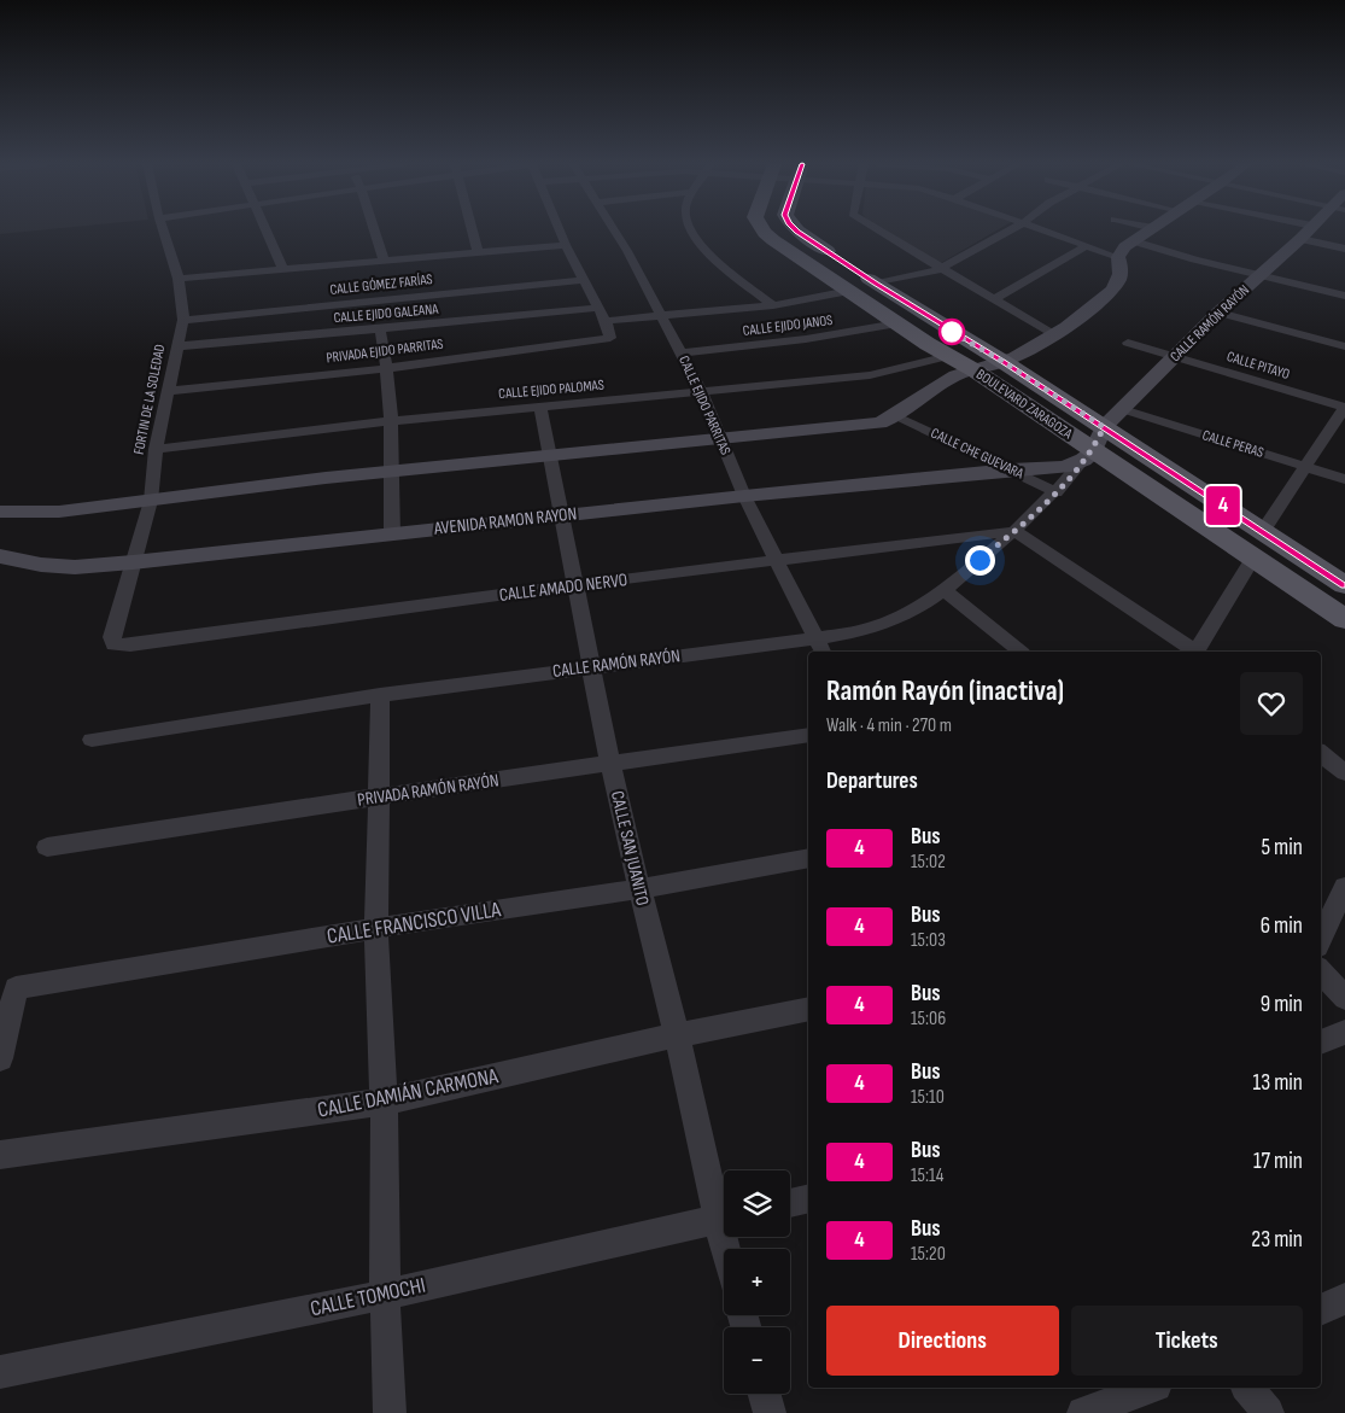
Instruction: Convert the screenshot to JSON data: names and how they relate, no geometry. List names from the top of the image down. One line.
{"streets":{"main road":["CALLE RAMÓN RAYÓN","BOULEVARD ZARAGOZA","AVENIDA RAMON RAYON"],"street":["CALLE GÓMEZ FARÍAS","CALLE EJIDO GALEANA","CALLE EJIDO JANOS","PRIVADA EJIDO PARRITAS","CALLE PITAYO","CALLE EJIDO PALOMAS","FORTIN DE LA SOLEDAD","CALLE EJIDO PARRITAS","CALLE PERAS","CALLE CHE GUEVARA","CALLE AMADO NERVO","PRIVADA RAMÓN RAYÓN","CALLE SAN JUANITO","CALLE FRANCISCO VILLA","CALLE DAMIÁN CARMONA","CALLE TOMOCHI"]},"crossings":[["CALLE GÓMEZ FARÍAS","FORTIN DE LA SOLEDAD"],["CALLE EJIDO GALEANA","FORTIN DE LA SOLEDAD"],["CALLE RAMÓN RAYÓN","CALLE PITAYO"],["CALLE RAMÓN RAYÓN","BOULEVARD ZARAGOZA"],["CALLE RAMÓN RAYÓN","CALLE EJIDO PARRITAS"],["CALLE RAMÓN RAYÓN","CALLE PERAS"],["CALLE RAMÓN RAYÓN","CALLE CHE GUEVARA"],["CALLE RAMÓN RAYÓN","CALLE AMADO NERVO"],["CALLE RAMÓN RAYÓN","CALLE SAN JUANITO"],["CALLE EJIDO JANOS","BOULEVARD ZARAGOZA"],["CALLE EJIDO JANOS","CALLE EJIDO PARRITAS"],["PRIVADA EJIDO PARRITAS","FORTIN DE LA SOLEDAD"],["CALLE EJIDO PALOMAS","FORTIN DE LA SOLEDAD"],["CALLE EJIDO PALOMAS","BOULEVARD ZARAGOZA"],["CALLE EJIDO PALOMAS","CALLE EJIDO PARRITAS"],["CALLE EJIDO PALOMAS","CALLE SAN JUANITO"],["FORTIN DE LA SOLEDAD","AVENIDA RAMON RAYON"],["FORTIN DE LA SOLEDAD","CALLE AMADO NERVO"],["CALLE EJIDO PARRITAS","AVENIDA RAMON RAYON"],["CALLE EJIDO PARRITAS","CALLE AMADO NERVO"],["CALLE CHE GUEVARA","AVENIDA RAMON RAYON"],["AVENIDA RAMON RAYON","CALLE SAN JUANITO"],["CALLE AMADO NERVO","CALLE SAN JUANITO"],["PRIVADA RAMÓN RAYÓN","CALLE SAN JUANITO"],["CALLE SAN JUANITO","CALLE FRANCISCO VILLA"],["CALLE SAN JUANITO","CALLE DAMIÁN CARMONA"]],"lines":["bus line 4"],"page":{"on_map":"4","heading":[["Ramón Rayón (inactiva)","Walk · 4 min · 270 m"],"Departures"],"list":[{"mark":"4","name":"Bus","note":"15:02","value":"5 min"},{"mark":"4","name":"Bus","note":"15:03","value":"6 min"},{"mark":"4","name":"Bus","note":"15:06","value":"9 min"},{"mark":"4","name":"Bus","note":"15:10","value":"13 min"},{"mark":"4","name":"Bus","note":"15:14","value":"17 min"},{"mark":"4","name":"Bus","note":"15:20","value":"23 min"}],"map_buttons":["+","−"],"buttons":["Directions","Tickets"]}}
